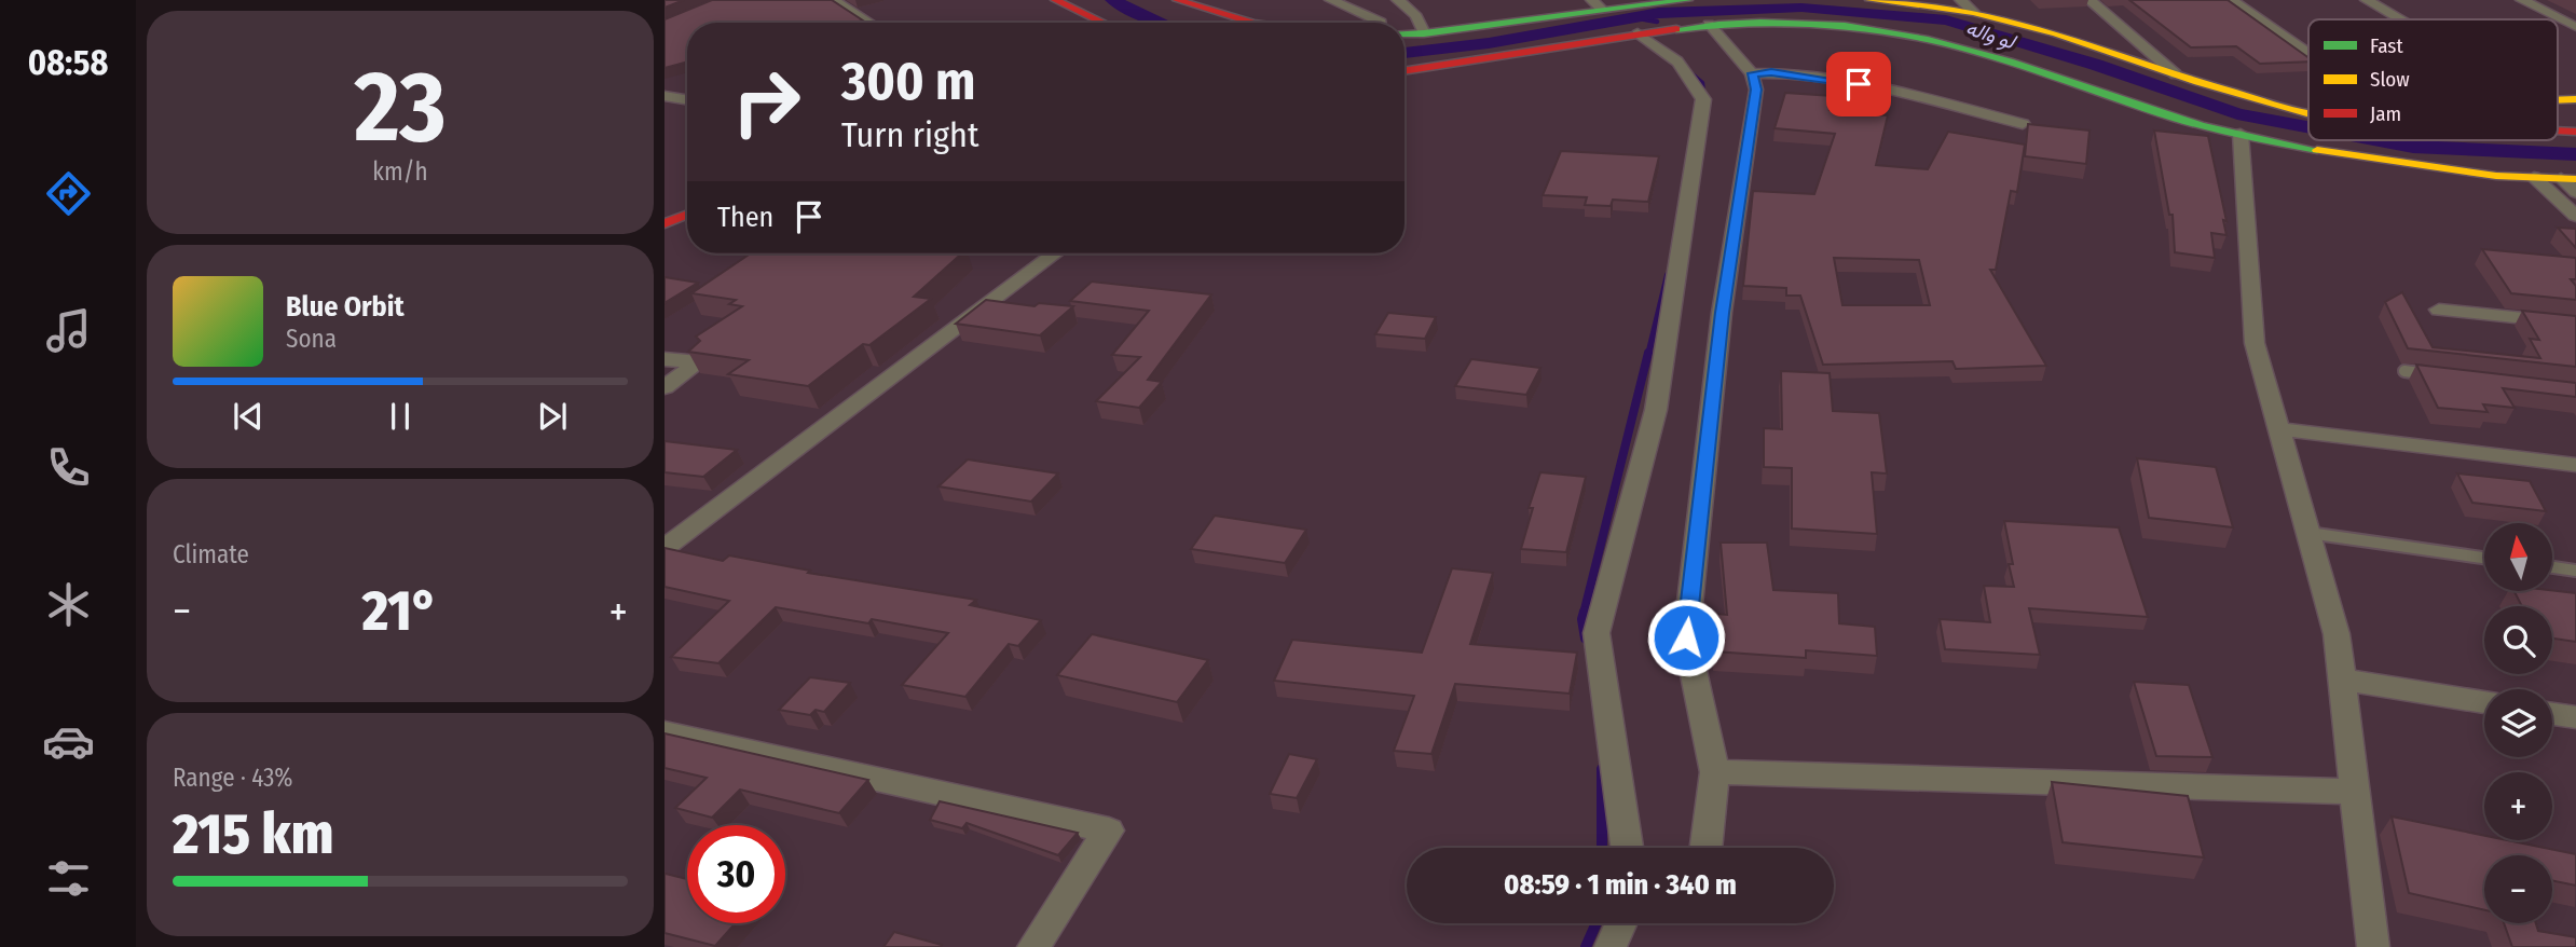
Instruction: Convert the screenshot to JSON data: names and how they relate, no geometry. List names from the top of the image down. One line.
{"water":["لو واله"],"legend":["Fast","Slow","Jam"],"north":"top","page":{"tabs":"08:58","tile":[["23","km/h"],"Climate",["Range · 43%","215 km"]],"turn":["300 m","Turn right"],"then":"Then","song":["Blue Orbit","Sona"],"map_buttons":["+","−"],"heat":["−","21°","+"],"limit":"30","trip":"08:59 · 1 min · 340 m"}}
